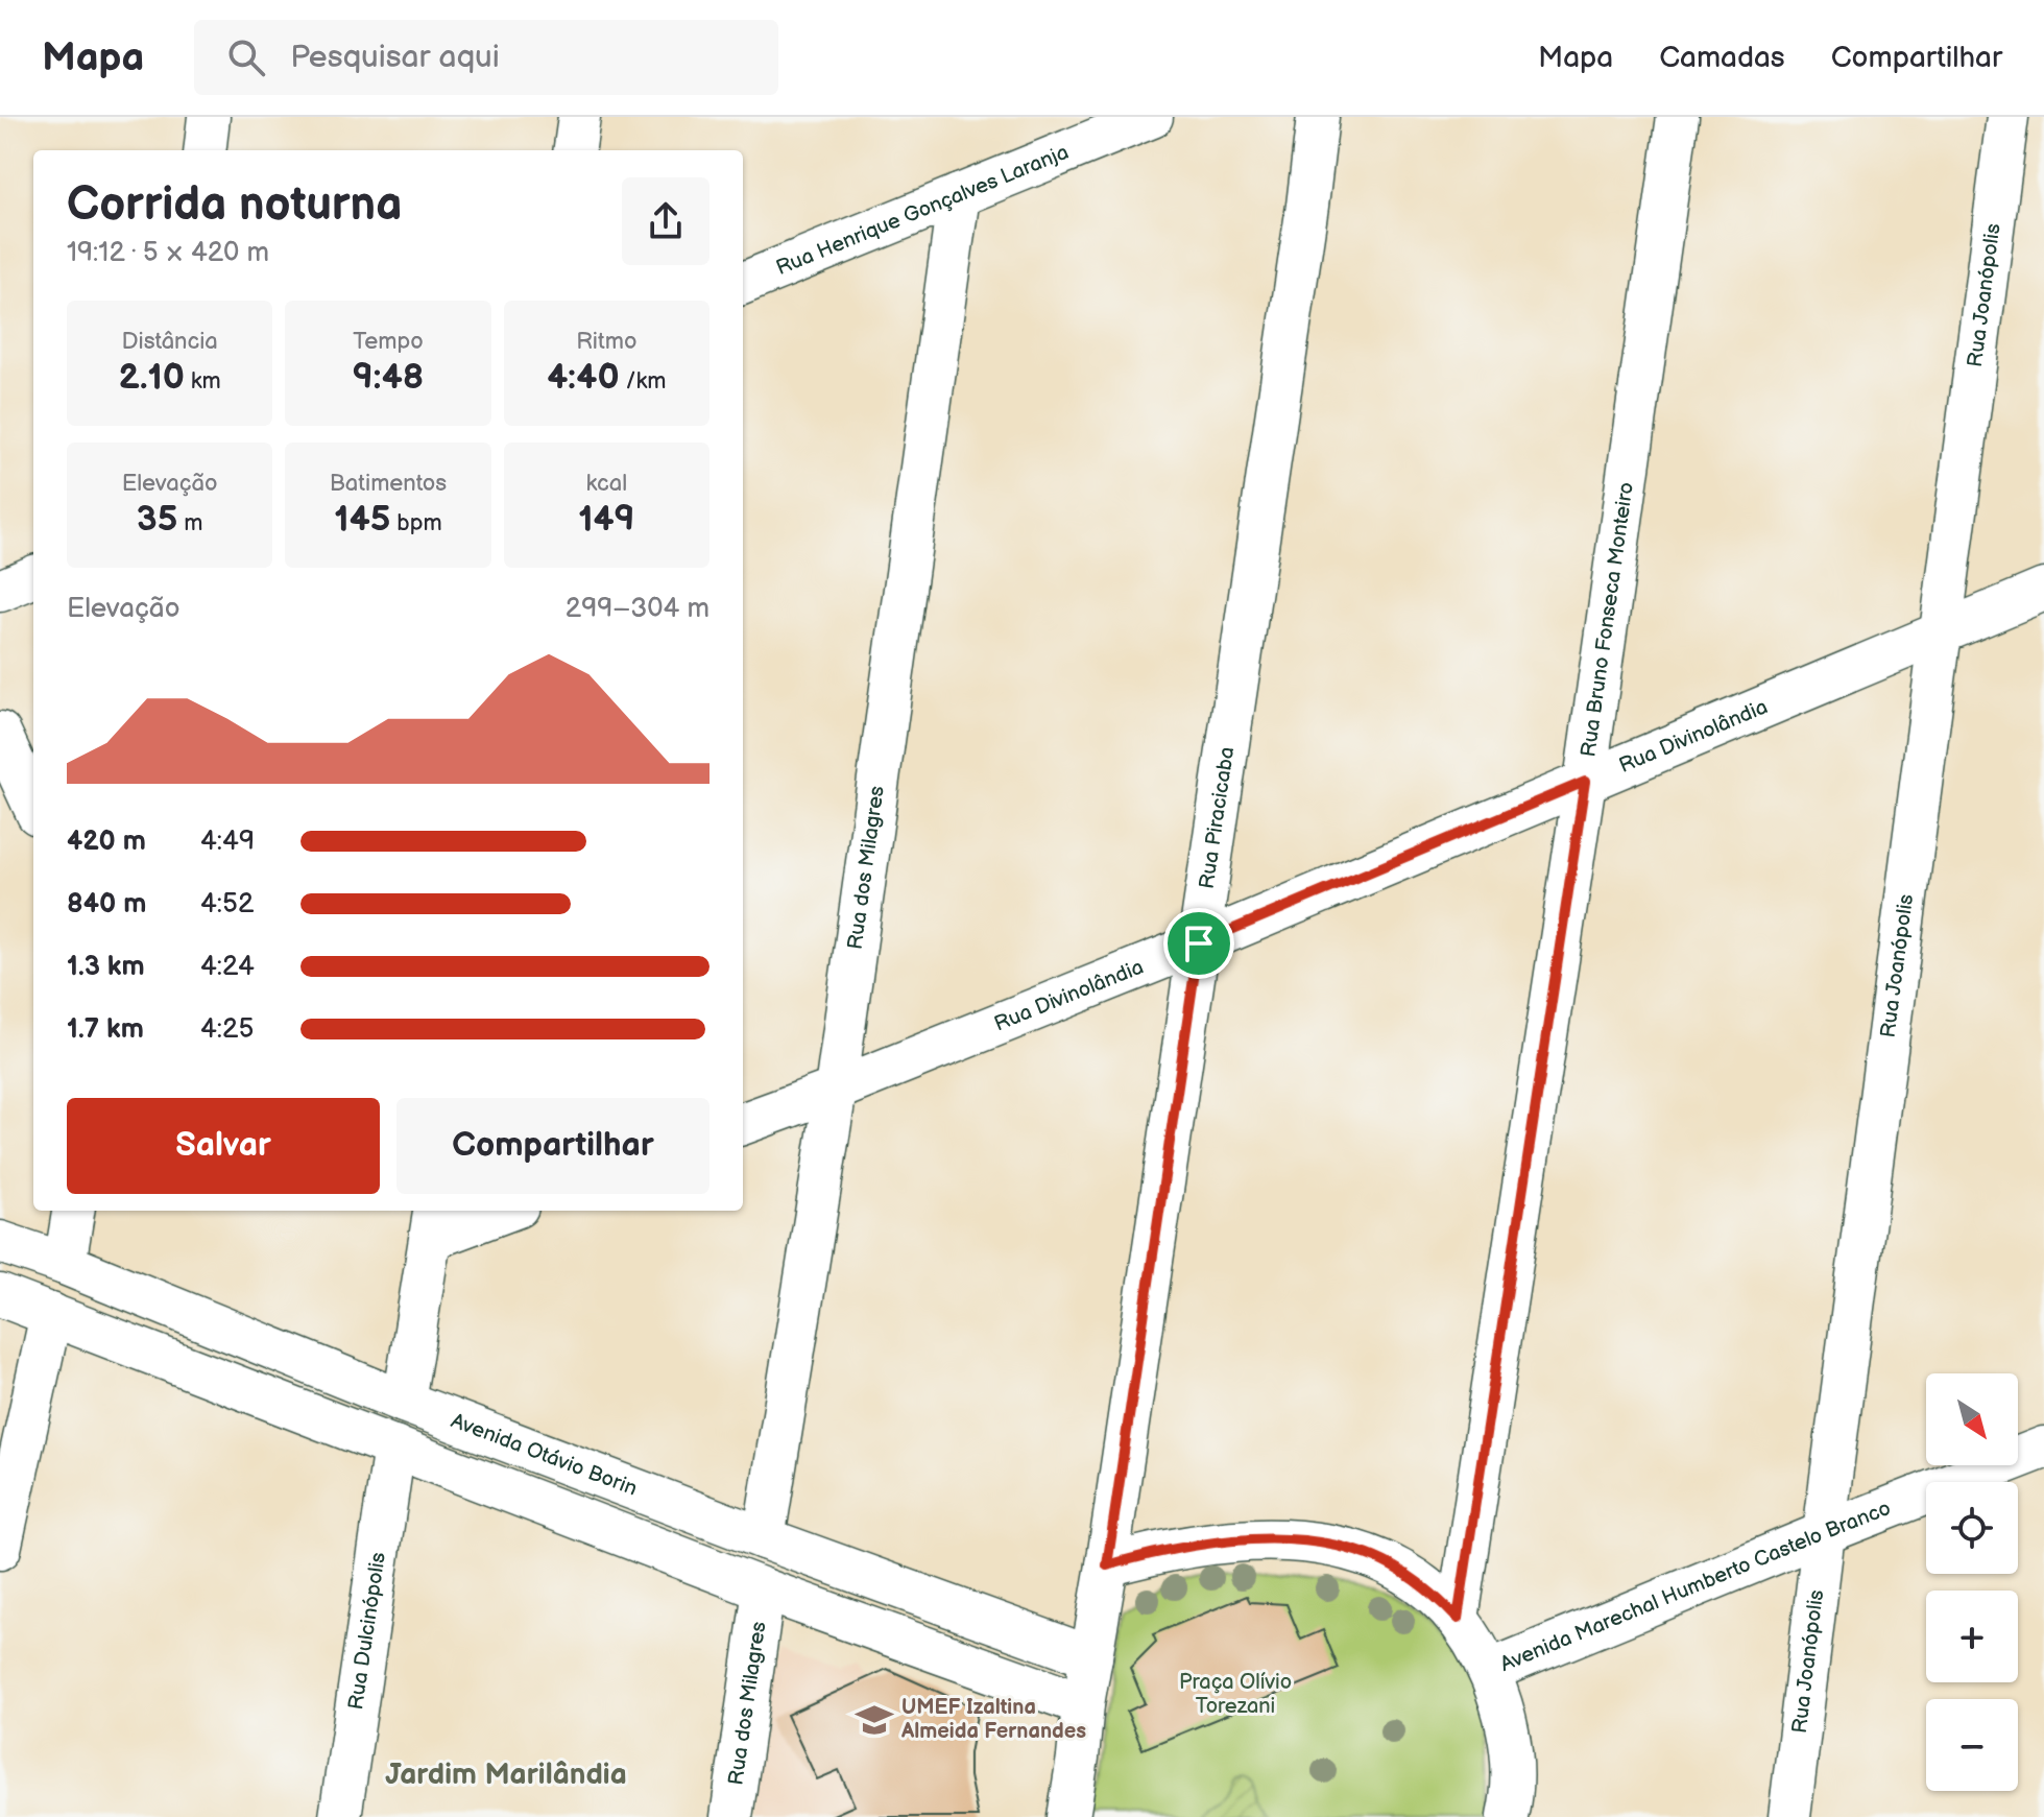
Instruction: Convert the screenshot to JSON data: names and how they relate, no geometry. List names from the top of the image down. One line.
{"streets":{"street":["Rua Henrique Gonçalves Laranja","Rua Joanópolis","Rua Bruno Fonseca Monteiro","Rua Divinolândia","Rua Piracicaba","Rua dos Milagres","Avenida Otávio Borin","Avenida Marechal Humberto Castelo Branco","Rua Dulcinópolis"]},"crossings":[["Rua Henrique Gonçalves Laranja","Rua dos Milagres"],["Rua Joanópolis","Rua Divinolândia"],["Rua Joanópolis","Avenida Marechal Humberto Castelo Branco"],["Rua Bruno Fonseca Monteiro","Rua Divinolândia"],["Rua Divinolândia","Rua Piracicaba"],["Rua Divinolândia","Rua dos Milagres"],["Rua Piracicaba","Avenida Otávio Borin"],["Rua dos Milagres","Avenida Otávio Borin"]],"districts":["Jardim Marilândia"],"parks":["Praça Olívio Torezani"],"places":{"school or university":["UMEF Izaltina Almeida Fernandes"]},"north":"bottom right","page":{"header":"Mapa","search":"Pesquisar aqui","nav":["Mapa","Camadas","Compartilhar"],"heading":["Corrida noturna","19:12 · 5 × 420 m"],"stats":[["Distância","2.10 km"],["Tempo","9:48"],["Ritmo","4:40 /km"],["Elevação","35 m"],["Batimentos","145 bpm"],["kcal","149"]],"chart":["Elevação","299–304 m"],"list":[{"name":"420 m","note":"4:49"},{"name":"840 m","note":"4:52"},{"name":"1.3 km","note":"4:24"},{"name":"1.7 km","note":"4:25"}],"buttons":["Salvar","Compartilhar"],"map_buttons":["+","−"]}}
